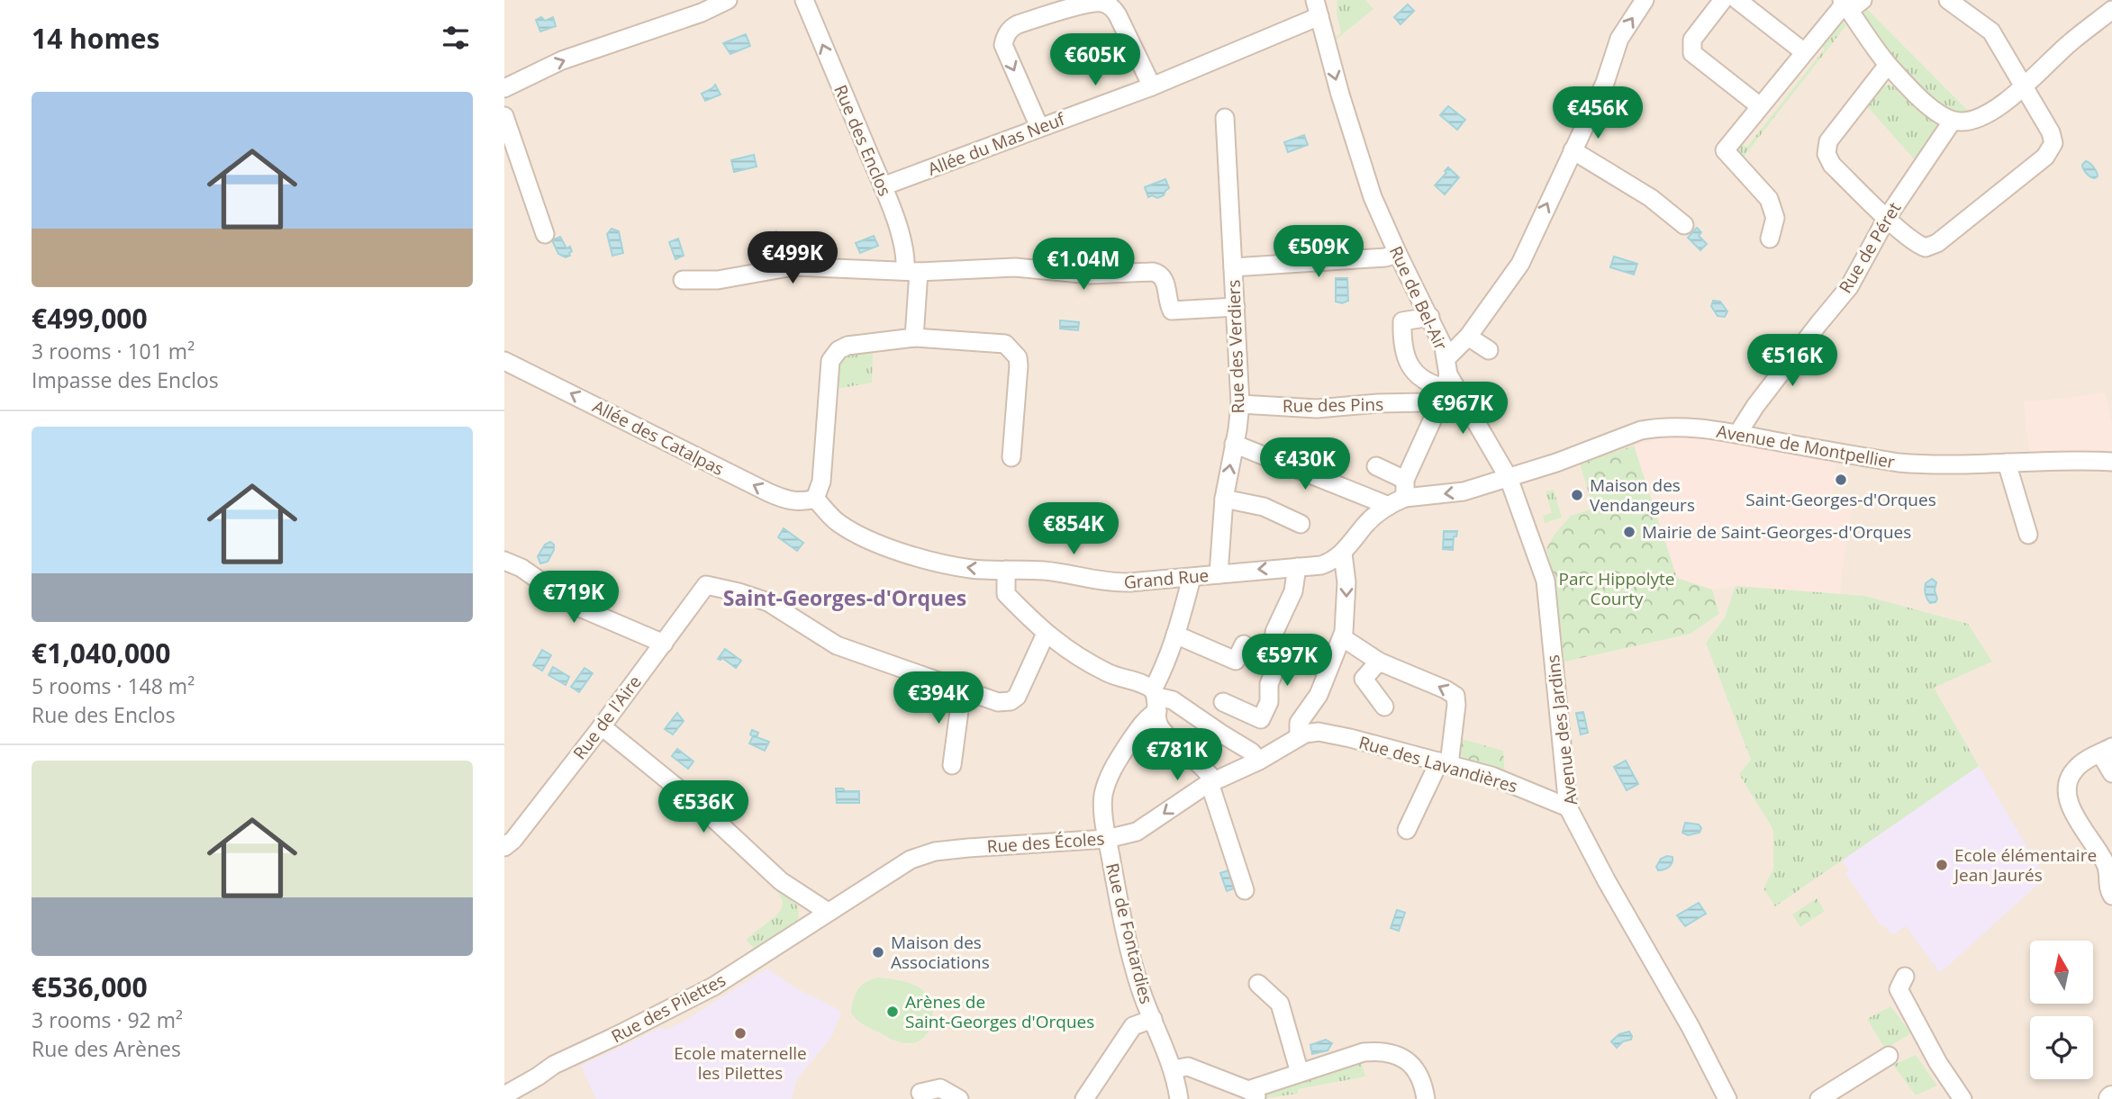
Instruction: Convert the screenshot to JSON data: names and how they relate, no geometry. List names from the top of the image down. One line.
{"streets":{"street":["Rue des Enclos","Allée du Mas Neuf","Rue de Péret","Rue de Bel-Air","Rue des Verdiers","Rue des Pins","Allée des Catalpas","Avenue de Montpellier","Grand Rue","Rue de l'Aire","Avenue des Jardins","Rue des Lavandières","Rue des Écoles","Rue de Fontardies","Rue des Pilettes"]},"crossings":[["Rue des Enclos","Allée du Mas Neuf"],["Allée du Mas Neuf","Rue de Bel-Air"],["Rue de Péret","Avenue de Montpellier"],["Rue de Bel-Air","Rue des Pins"],["Rue de Bel-Air","Avenue de Montpellier"],["Rue de Bel-Air","Avenue des Jardins"],["Rue des Verdiers","Rue des Pins"],["Rue des Verdiers","Grand Rue"],["Allée des Catalpas","Grand Rue"],["Avenue de Montpellier","Avenue des Jardins"],["Grand Rue","Rue de Fontardies"],["Avenue des Jardins","Rue des Lavandières"],["Rue des Lavandières","Rue des Écoles"],["Rue des Écoles","Rue de Fontardies"],["Rue des Écoles","Rue des Pilettes"]],"one_way":["Rue des Enclos","Rue de Bel-Air","Allée des Catalpas"],"districts":["Saint-Georges-d'Orques"],"parks":["Parc Hippolyte Courty"],"places":["Saint-Georges-d'Orques","Maison des Vendangeurs","Mairie de Saint-Georges-d'Orques","Ecole élémentaire Jean Jaurés","Maison des Associations","Arènes de Saint-Georges d'Orques","Ecole maternelle les Pilettes"],"north":"top","page":{"heading":"14 homes","price":["€605K","€456K","€509K","€499K","€1.04M","€516K","€967K","€430K","€854K","€719K","€597K","€394K","€781K","€536K"],"list":[{"name":"€499,000","note":"3 rooms · 101 m² · Impasse des Enclos"},{"name":"€1,040,000","note":"5 rooms · 148 m² · Rue des Enclos"},{"name":"€536,000","note":"3 rooms · 92 m² · Rue des Arènes"}]}}
